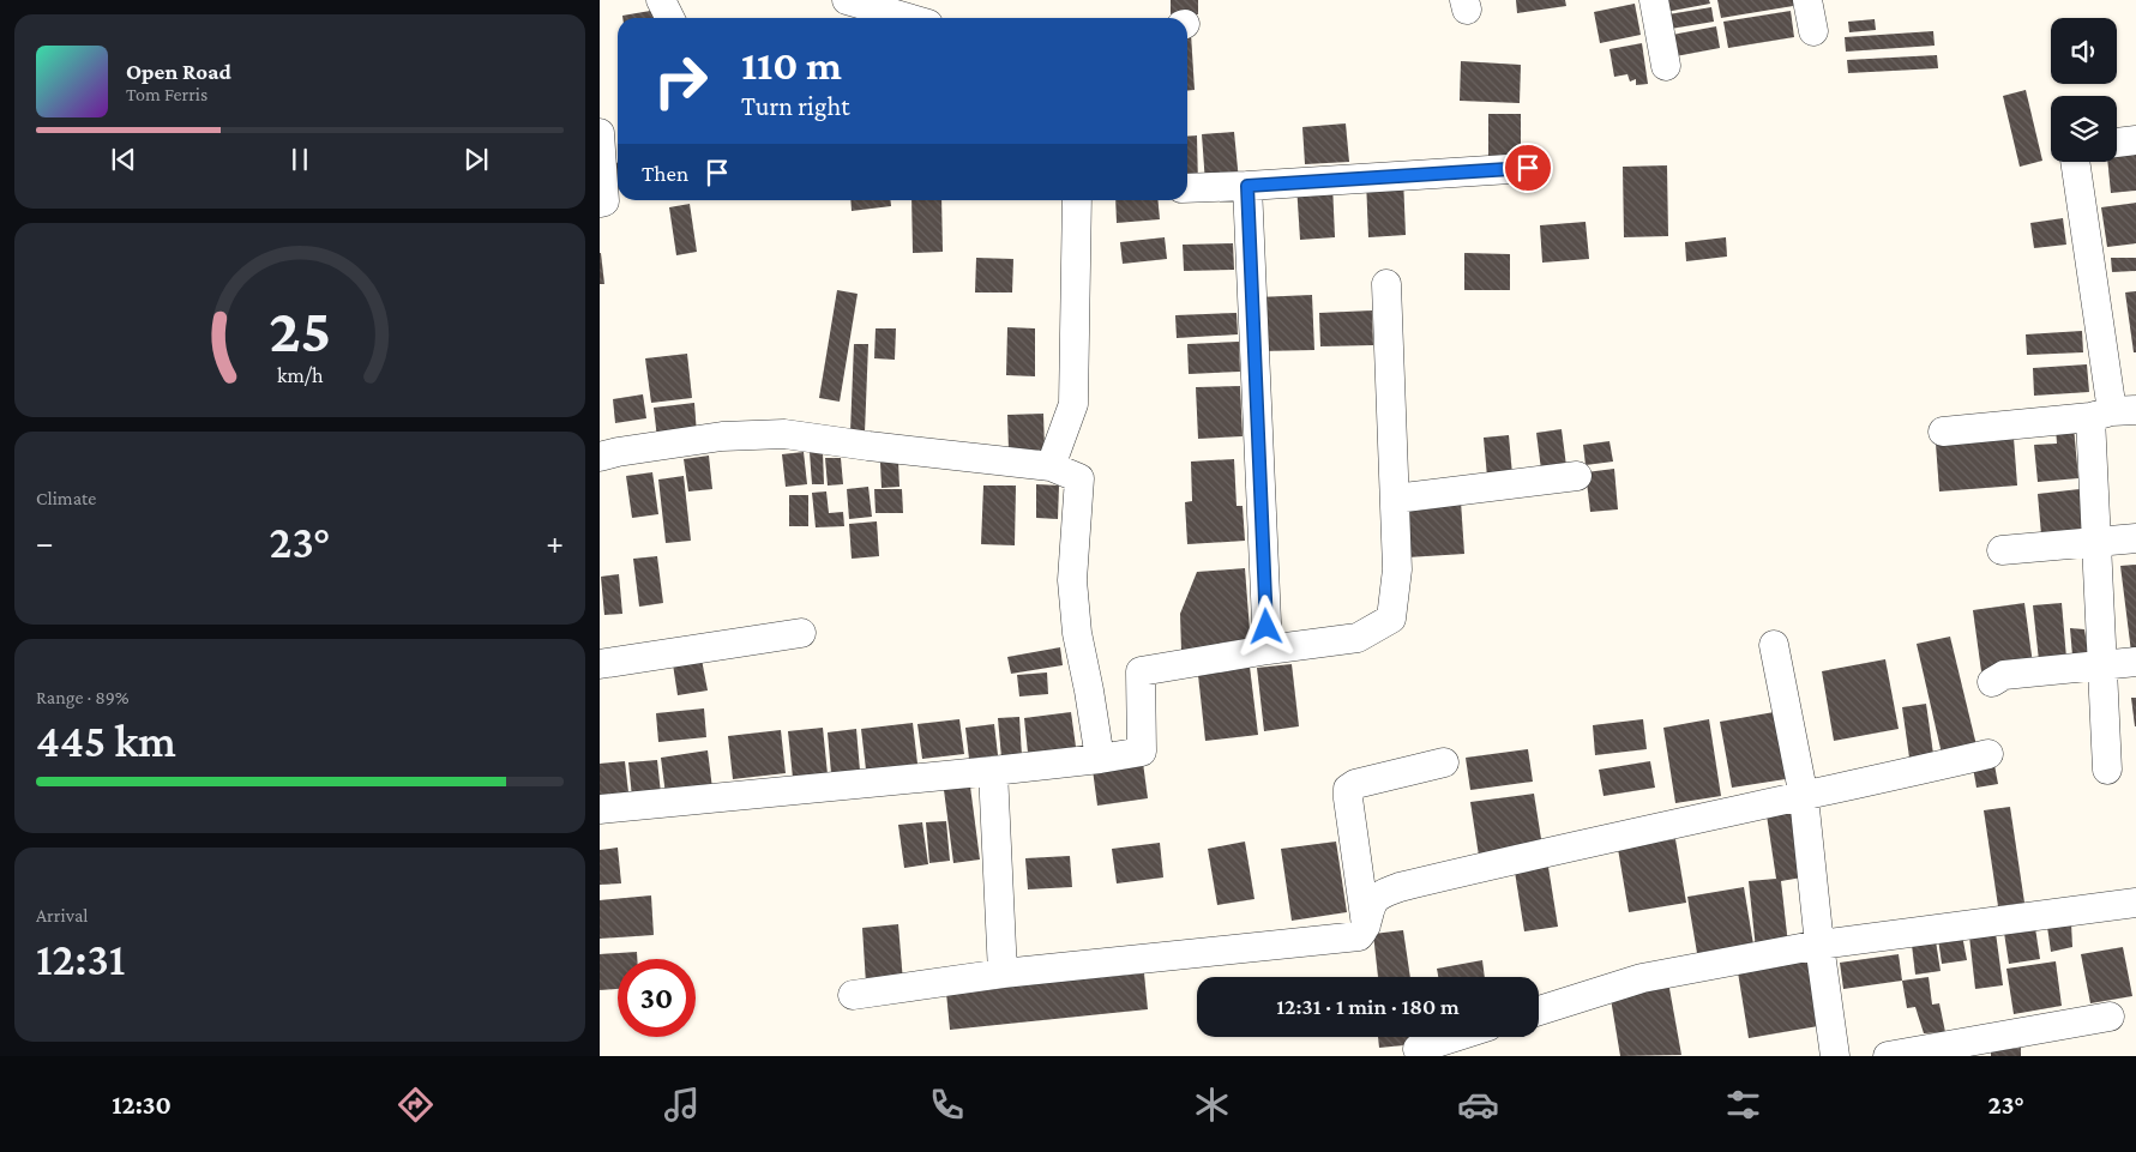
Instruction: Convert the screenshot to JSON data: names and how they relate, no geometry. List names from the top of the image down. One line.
{"page":{"turn":["110 m","Turn right"],"song":["Open Road","Tom Ferris"],"then":"Then","tile":["Climate",["Range · 89%","445 km"],["Arrival","12:31"]],"heat":["−","23°","+"],"limit":"30","trip":"12:31 · 1 min · 180 m","tabs":["12:30","23°"],"gauge":["25","km/h"]}}
